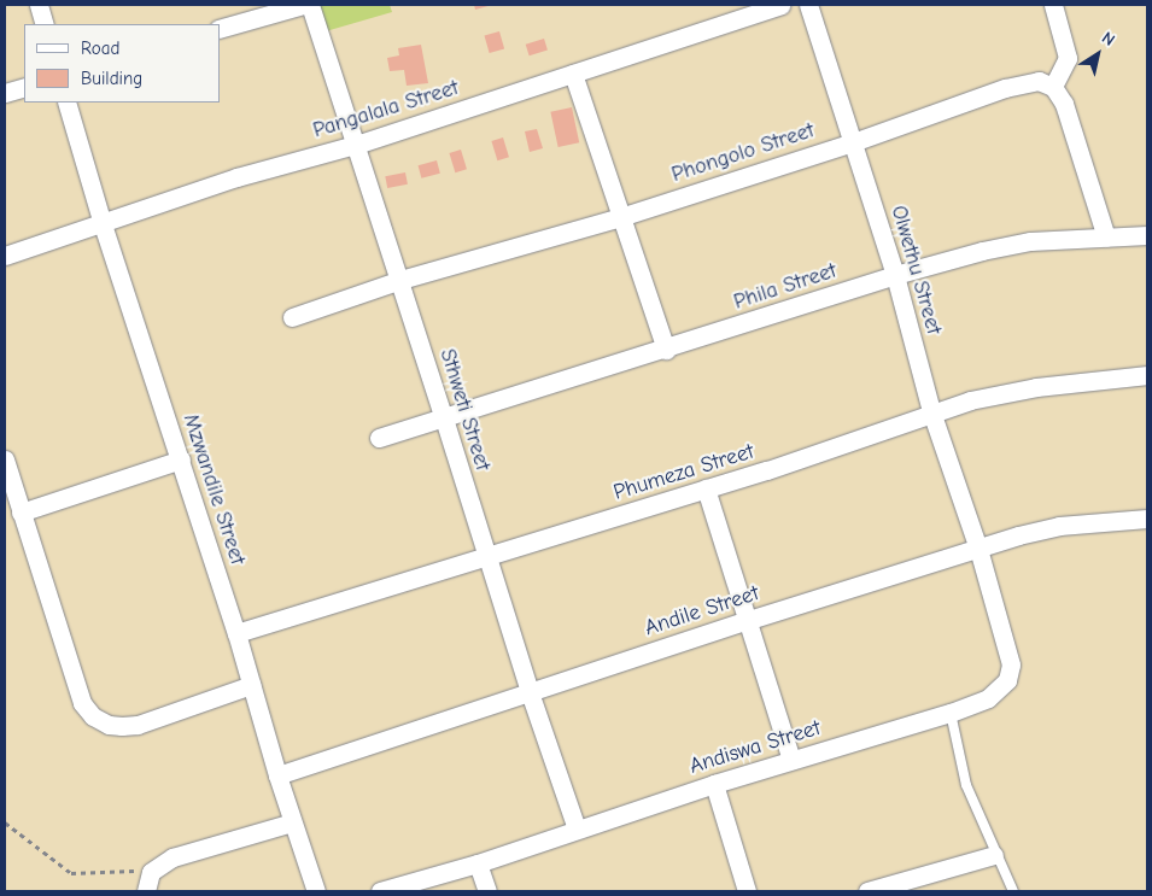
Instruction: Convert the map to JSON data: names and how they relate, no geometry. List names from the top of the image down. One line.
{"streets":{"street":["Pangalala Street","Phongolo Street","Olwethu Street","Phila Street","Sthweti Street","Phumeza Street","Mzwandile Street","Andile Street","Andiswa Street"]},"crossings":[["Pangalala Street","Sthweti Street"],["Pangalala Street","Mzwandile Street"],["Phongolo Street","Olwethu Street"],["Phongolo Street","Sthweti Street"],["Olwethu Street","Phila Street"],["Olwethu Street","Phumeza Street"],["Olwethu Street","Andile Street"],["Olwethu Street","Andiswa Street"],["Phila Street","Sthweti Street"],["Sthweti Street","Phumeza Street"],["Sthweti Street","Andile Street"],["Sthweti Street","Andiswa Street"],["Phumeza Street","Mzwandile Street"],["Mzwandile Street","Andile Street"],["Andile Street","Andiswa Street"]],"legend":["Road","Building"],"north":"top right"}
